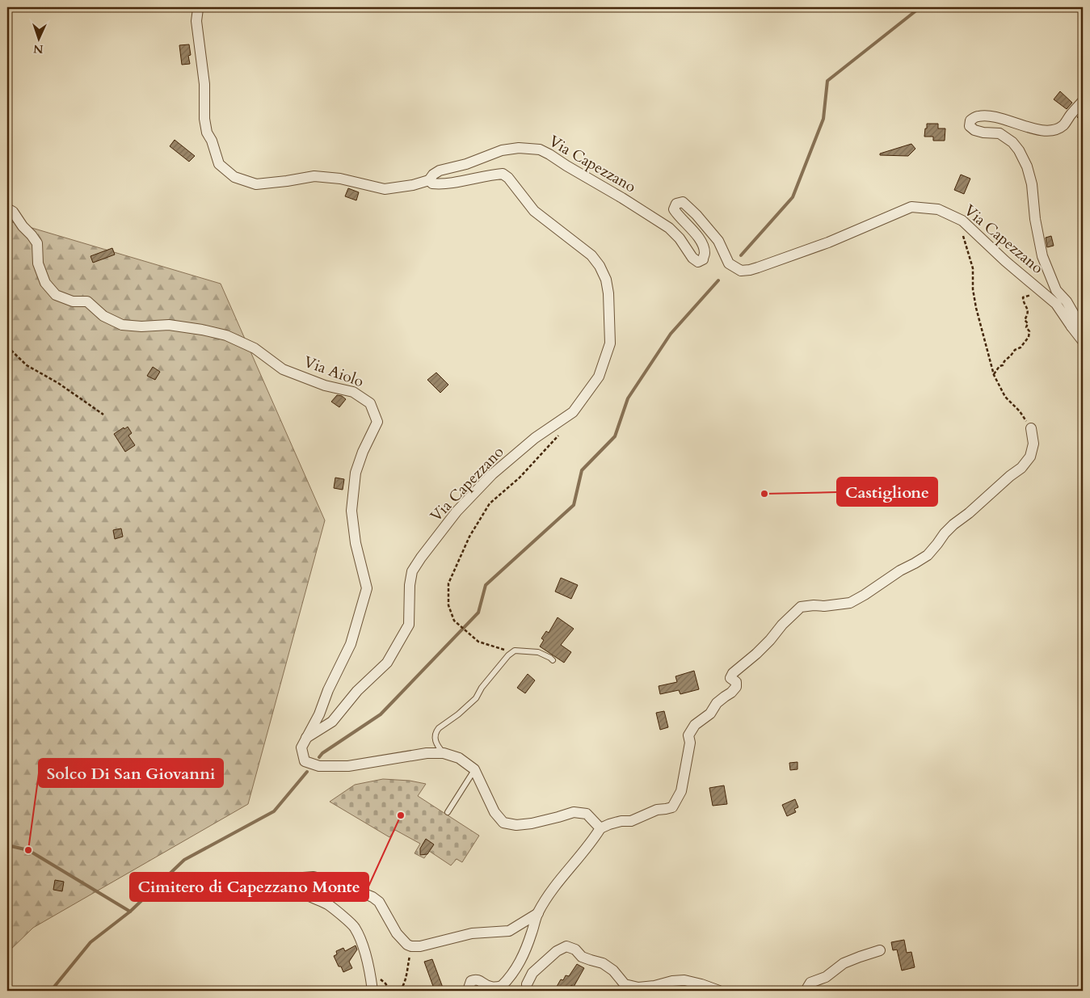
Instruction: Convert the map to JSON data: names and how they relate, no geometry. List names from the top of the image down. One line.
{"streets":{"street":["Via Capezzano","Via Aiolo"]},"crossings":[["Via Capezzano","Via Aiolo"]],"places":["Castiglione","Cimitero di Capezzano Monte","Solco Di San Giovanni"],"north":"bottom"}
